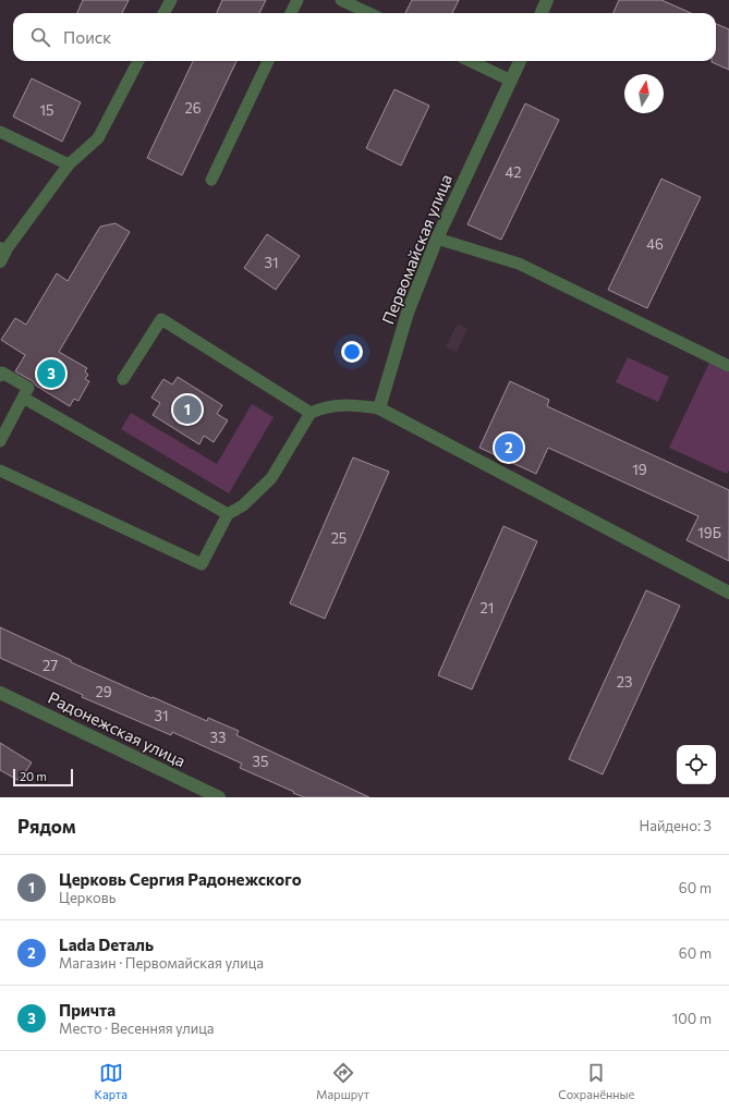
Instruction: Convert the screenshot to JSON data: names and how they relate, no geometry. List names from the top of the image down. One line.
{"streets":{"street":["Первомайская улица","Радонежская улица"]},"house_numbers":["26","15","42","46","31","19","19Б","25","21","27","23","29","31","33","35"],"scale_bar":"20 m","north":"top","page":{"search":"Поиск","pins":["3","1","2"],"scale":"20 m","heading":["Рядом","Найдено: 3"],"list":[{"mark":"1","name":"Церковь Сергия Радонежского","note":"Церковь","value":"60 m"},{"mark":"2","name":"Lada Dеталь","note":"Магазин · Первомайская улица","value":"60 m"},{"mark":"3","name":"Причта","note":"Место · Весенняя улица","value":"100 m"}],"nav":["Карта","Маршрут","Сохранённые"]}}
